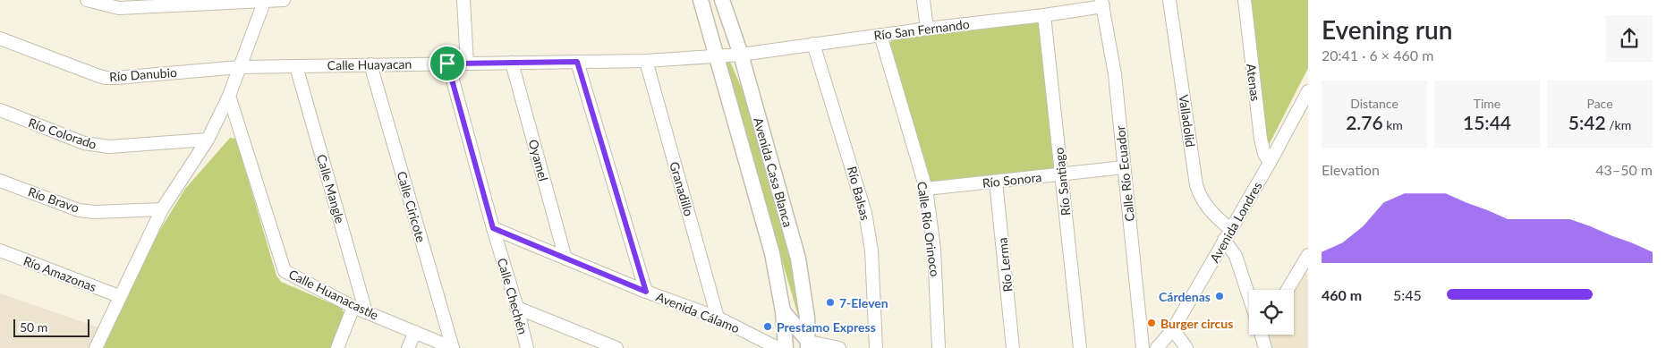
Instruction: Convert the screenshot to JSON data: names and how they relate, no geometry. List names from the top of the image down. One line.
{"streets":{"street":["Río San Fernando","Calle Huayacan","Río Danubio","Atenas","Valladolid","Río Colorado","Oyamel","Avenida Casa Blanca","Calle Río Ecuador","Río Sonora","Río Santiago","Calle Mangle","Granadillo","Río Balsas","Río Bravo","Calle Ciricote","Avenida Londres","Calle Río Orinoco","Río Lerma","Río Amazonas","Calle Huanacastle","Calle Chechén","Avenida Cálamo"]},"crossings":[["Río San Fernando","Calle Huayacan"],["Río San Fernando","Avenida Casa Blanca"],["Río San Fernando","Calle Río Ecuador"],["Río San Fernando","Río Santiago"],["Río San Fernando","Río Balsas"],["Río San Fernando","Calle Río Orinoco"],["Calle Huayacan","Río Danubio"],["Calle Huayacan","Oyamel"],["Calle Huayacan","Avenida Casa Blanca"],["Calle Huayacan","Calle Mangle"],["Calle Huayacan","Granadillo"],["Calle Huayacan","Calle Ciricote"],["Calle Huayacan","Calle Chechén"],["Atenas","Avenida Londres"],["Valladolid","Avenida Londres"],["Oyamel","Avenida Cálamo"],["Calle Río Ecuador","Río Sonora"],["Río Sonora","Río Santiago"],["Río Sonora","Calle Río Orinoco"],["Río Sonora","Río Lerma"],["Calle Mangle","Calle Huanacastle"],["Granadillo","Avenida Cálamo"],["Calle Ciricote","Calle Huanacastle"],["Calle Chechén","Avenida Cálamo"]],"places":["Cárdenas","7-Eleven","Burger circus","Prestamo Express"],"scale_bar":"50 m","page":{"heading":["Evening run","20:41 · 6 × 460 m"],"stats":[["Distance","2.76 km"],["Time","15:44"],["Pace","5:42 /km"]],"chart":["Elevation","43–50 m"],"list":[{"name":"460 m","note":"5:45"}],"scale":"50 m"}}
